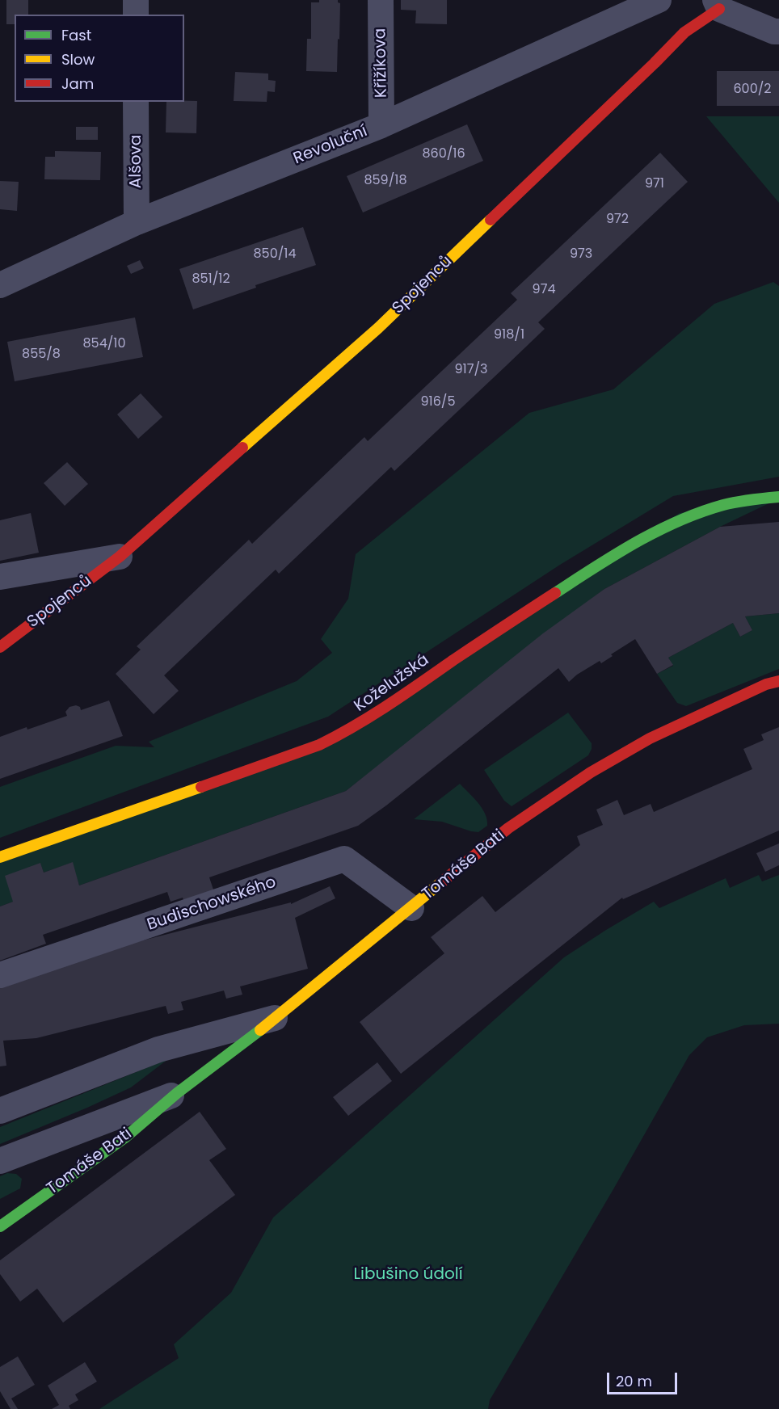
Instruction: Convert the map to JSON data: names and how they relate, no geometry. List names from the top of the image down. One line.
{"streets":{"street":["Křižíkova","Revoluční","Alšova","Spojenců","Koželužská","Tomáše Bati","Budischowského"]},"crossings":[["Křižíkova","Revoluční"],["Revoluční","Alšova"],["Tomáše Bati","Budischowského"]],"parks":["Libušino údolí"],"house_numbers":["600/2","860/16","859/18","971","972","850/14","973","851/12","974","918/1","854/10","855/8","917/3","916/5"],"legend":["Fast","Slow","Jam"],"scale_bar":"20 m"}
